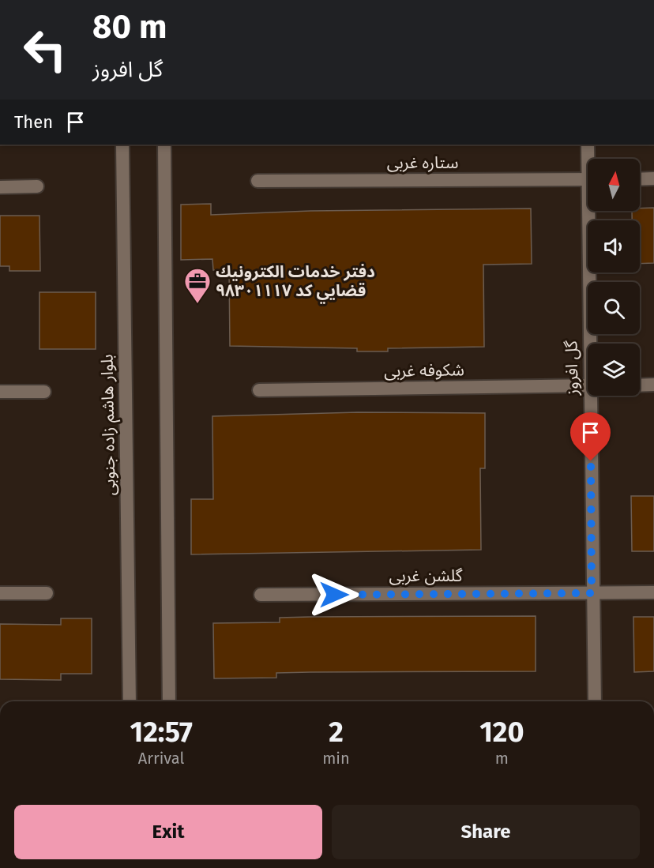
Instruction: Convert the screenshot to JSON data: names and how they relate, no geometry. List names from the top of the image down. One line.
{"streets":{"street":["ستاره غربی","گل افروز","شکوفه غربی","بلوار هاشم زاده جنوبی","گلشن غربی"]},"crossings":[["گل افروز","گلشن غربی"]],"places":{"office":["دفتر خدمات الكترونيك قضايي كد ٩٨٣٠١١١٧"]},"north":"top","page":{"turn":["80 m","گل افروز"],"then":"Then","eta":["12:57","Arrival","2","min","120","m"],"buttons":["Exit","Share"]}}
